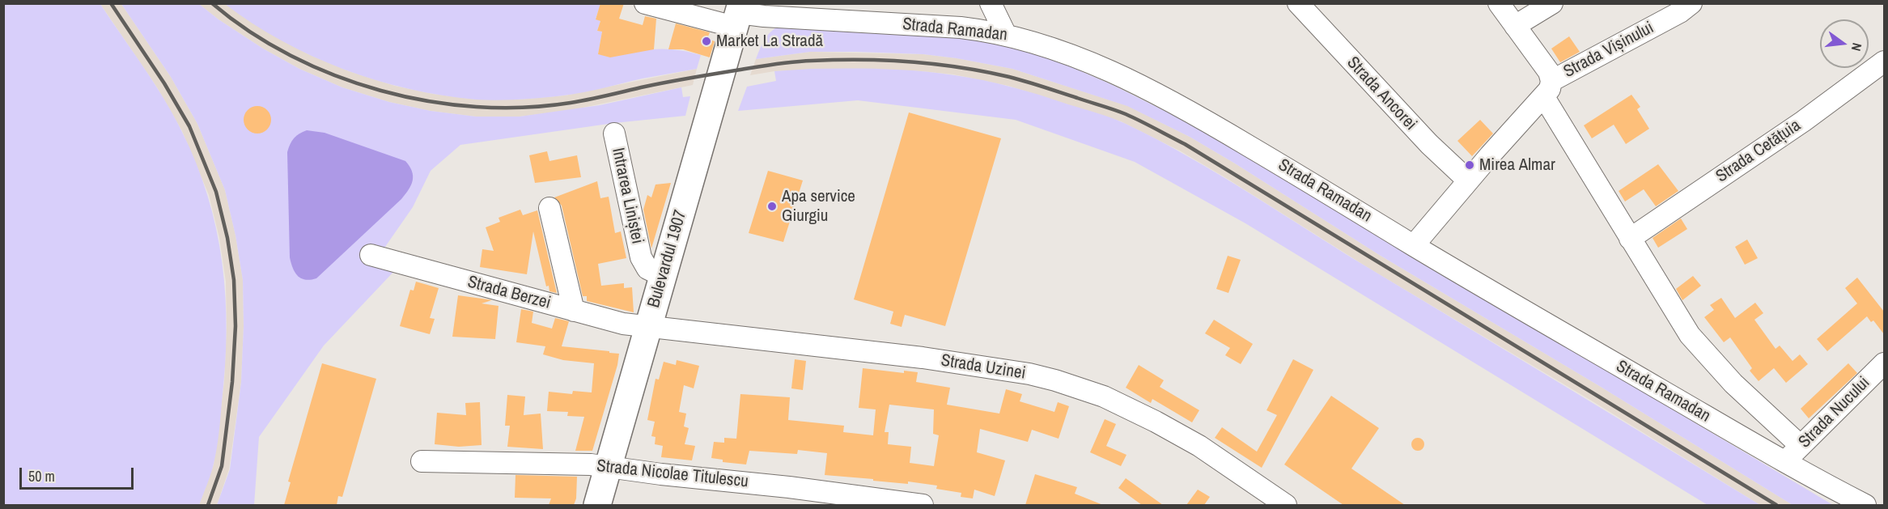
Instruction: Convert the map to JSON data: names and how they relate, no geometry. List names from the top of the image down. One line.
{"streets":{"main road":["Bulevardul 1907"],"street":["Strada Ramadan","Strada Vișinului","Strada Ancorei","Strada Cetățuia","Intrarea Liniștei","Strada Berzei","Strada Uzinei","Strada Nucului","Strada Nicolae Titulescu"]},"crossings":[["Strada Ramadan","Strada Vișinului"],["Strada Ramadan","Bulevardul 1907"],["Strada Ramadan","Strada Nucului"],["Strada Vișinului","Strada Ancorei"],["Intrarea Liniștei","Bulevardul 1907"],["Bulevardul 1907","Strada Berzei"],["Bulevardul 1907","Strada Uzinei"],["Bulevardul 1907","Strada Nicolae Titulescu"],["Strada Berzei","Strada Uzinei"]],"places":["Market La Stradă","Mirea Almar","Apa service Giurgiu"],"scale_bar":"50 m","north":"right"}
